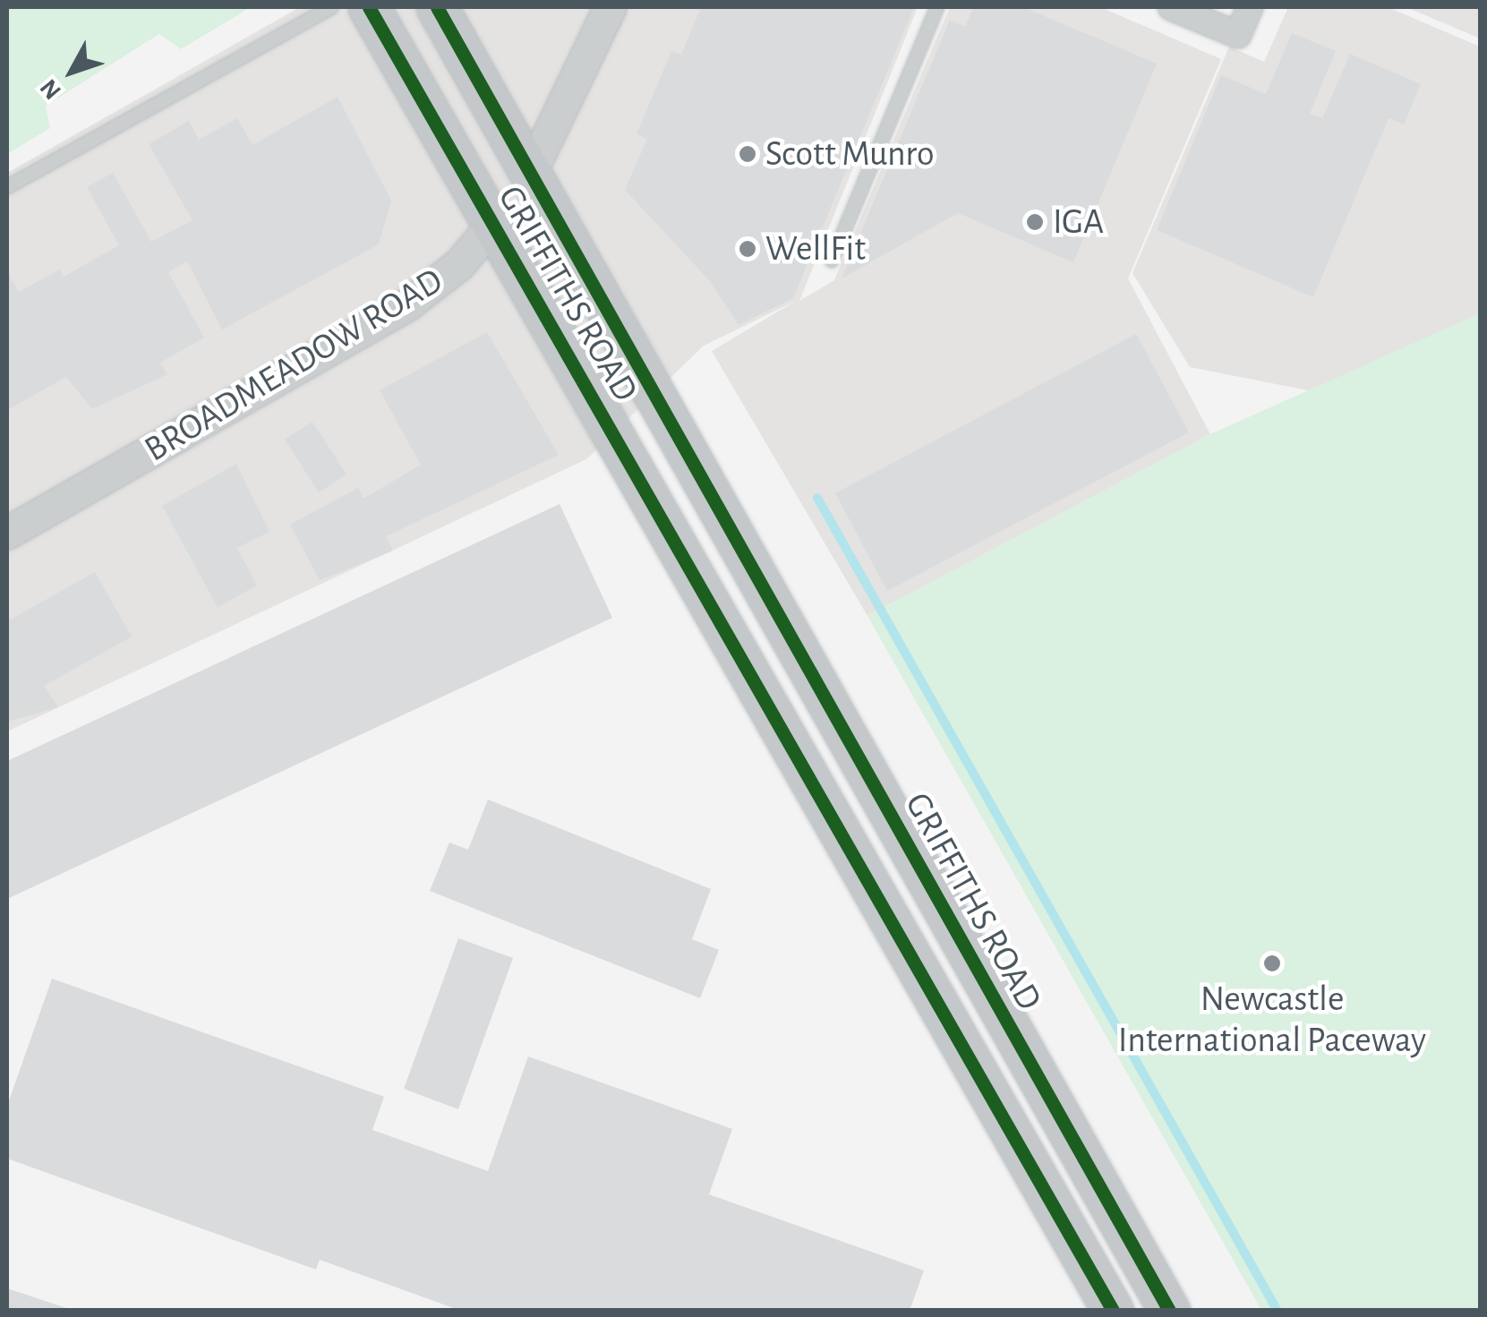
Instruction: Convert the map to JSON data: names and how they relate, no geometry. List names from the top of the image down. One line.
{"streets":{"highway":["GRIFFITHS ROAD","BROADMEADOW ROAD"]},"crossings":[["GRIFFITHS ROAD","BROADMEADOW ROAD"]],"places":["Scott Munro","IGA","WellFit","Newcastle International Paceway"],"north":"bottom left"}
